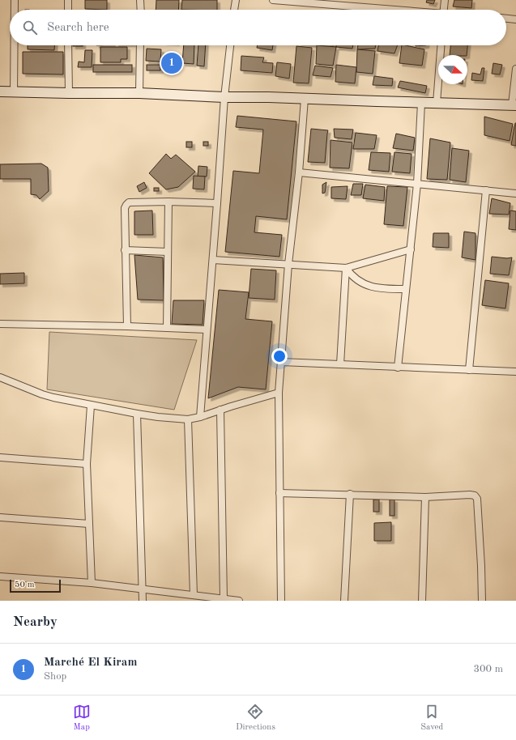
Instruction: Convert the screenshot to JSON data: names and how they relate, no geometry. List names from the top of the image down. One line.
{"scale_bar":"50 m","north":"right","page":{"search":"Search here","pins":"1","scale":"50 m","heading":"Nearby","list":[{"mark":"1","name":"Marché El Kiram","note":"Shop","value":"300 m"}],"nav":["Map","Directions","Saved"]}}
